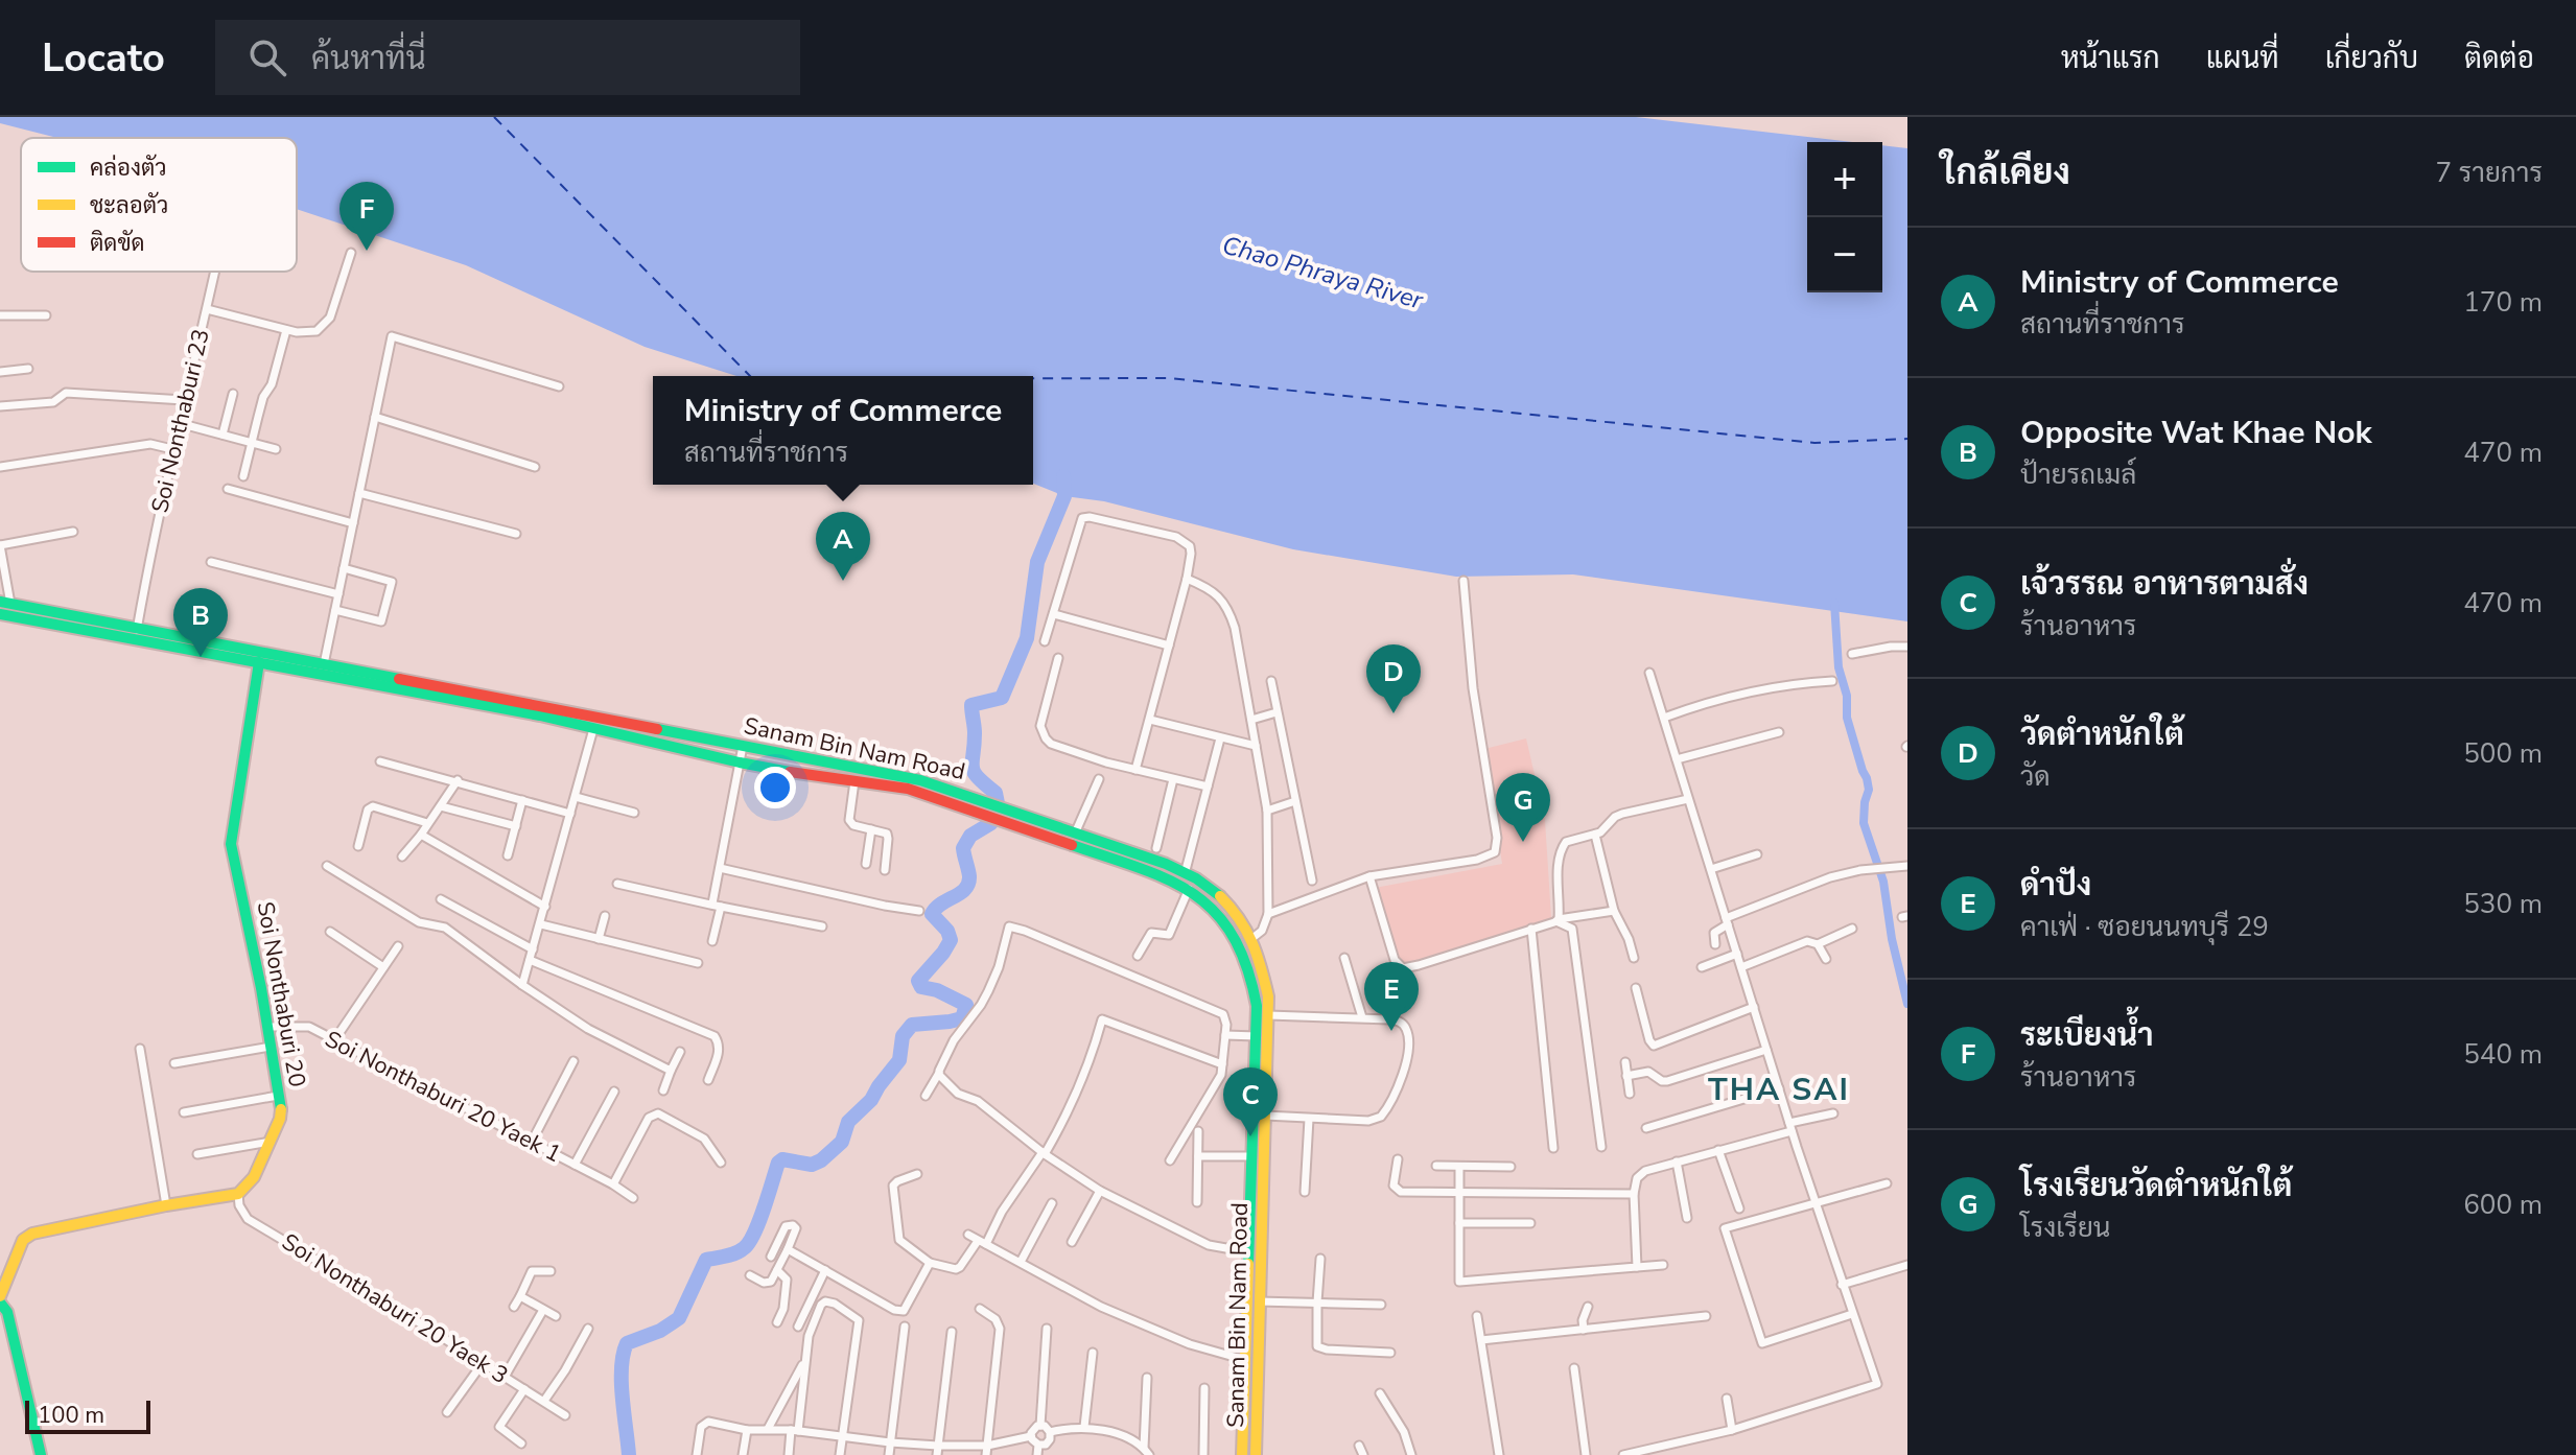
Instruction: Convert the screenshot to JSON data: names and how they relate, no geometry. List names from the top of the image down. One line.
{"streets":{"main road":["Sanam Bin Nam Road","Soi Nonthaburi 20"],"street":["Soi Nonthaburi 23","Soi Nonthaburi 20 Yaek 1","Soi Nonthaburi 20 Yaek 3"]},"crossings":[["Soi Nonthaburi 23","Sanam Bin Nam Road"],["Sanam Bin Nam Road","Soi Nonthaburi 20"],["Soi Nonthaburi 20","Soi Nonthaburi 20 Yaek 1"],["Soi Nonthaburi 20","Soi Nonthaburi 20 Yaek 3"]],"districts":["THA SAI"],"water":["Chao Phraya River"],"legend":["คล่องตัว","ชะลอตัว","ติดขัด"],"scale_bar":"100 m","page":{"header":"Locato","search":"ค้นหาที่นี่","nav":["หน้าแรก","แผนที่","เกี่ยวกับ","ติดต่อ"],"heading":["ใกล้เคียง","7 รายการ"],"map_buttons":["+","−"],"pins":["F","A","B","D","G","E","C"],"list":[{"mark":"A","name":"Ministry of Commerce","note":"สถานที่ราชการ","value":"170 m"},{"mark":"B","name":"Opposite Wat Khae Nok","note":"ป้ายรถเมล์","value":"470 m"},{"mark":"C","name":"เจ้วรรณ อาหารตามสั่ง","note":"ร้านอาหาร","value":"470 m"},{"mark":"D","name":"วัดตำหนักใต้","note":"วัด","value":"500 m"},{"mark":"E","name":"ดำปัง","note":"คาเฟ่ · ซอยนนทบุรี 29","value":"530 m"},{"mark":"F","name":"ระเบียงน้ำ","note":"ร้านอาหาร","value":"540 m"},{"mark":"G","name":"โรงเรียนวัดตำหนักใต้","note":"โรงเรียน","value":"600 m"}],"popup":["Ministry of Commerce","สถานที่ราชการ"],"scale":"100 m"}}
